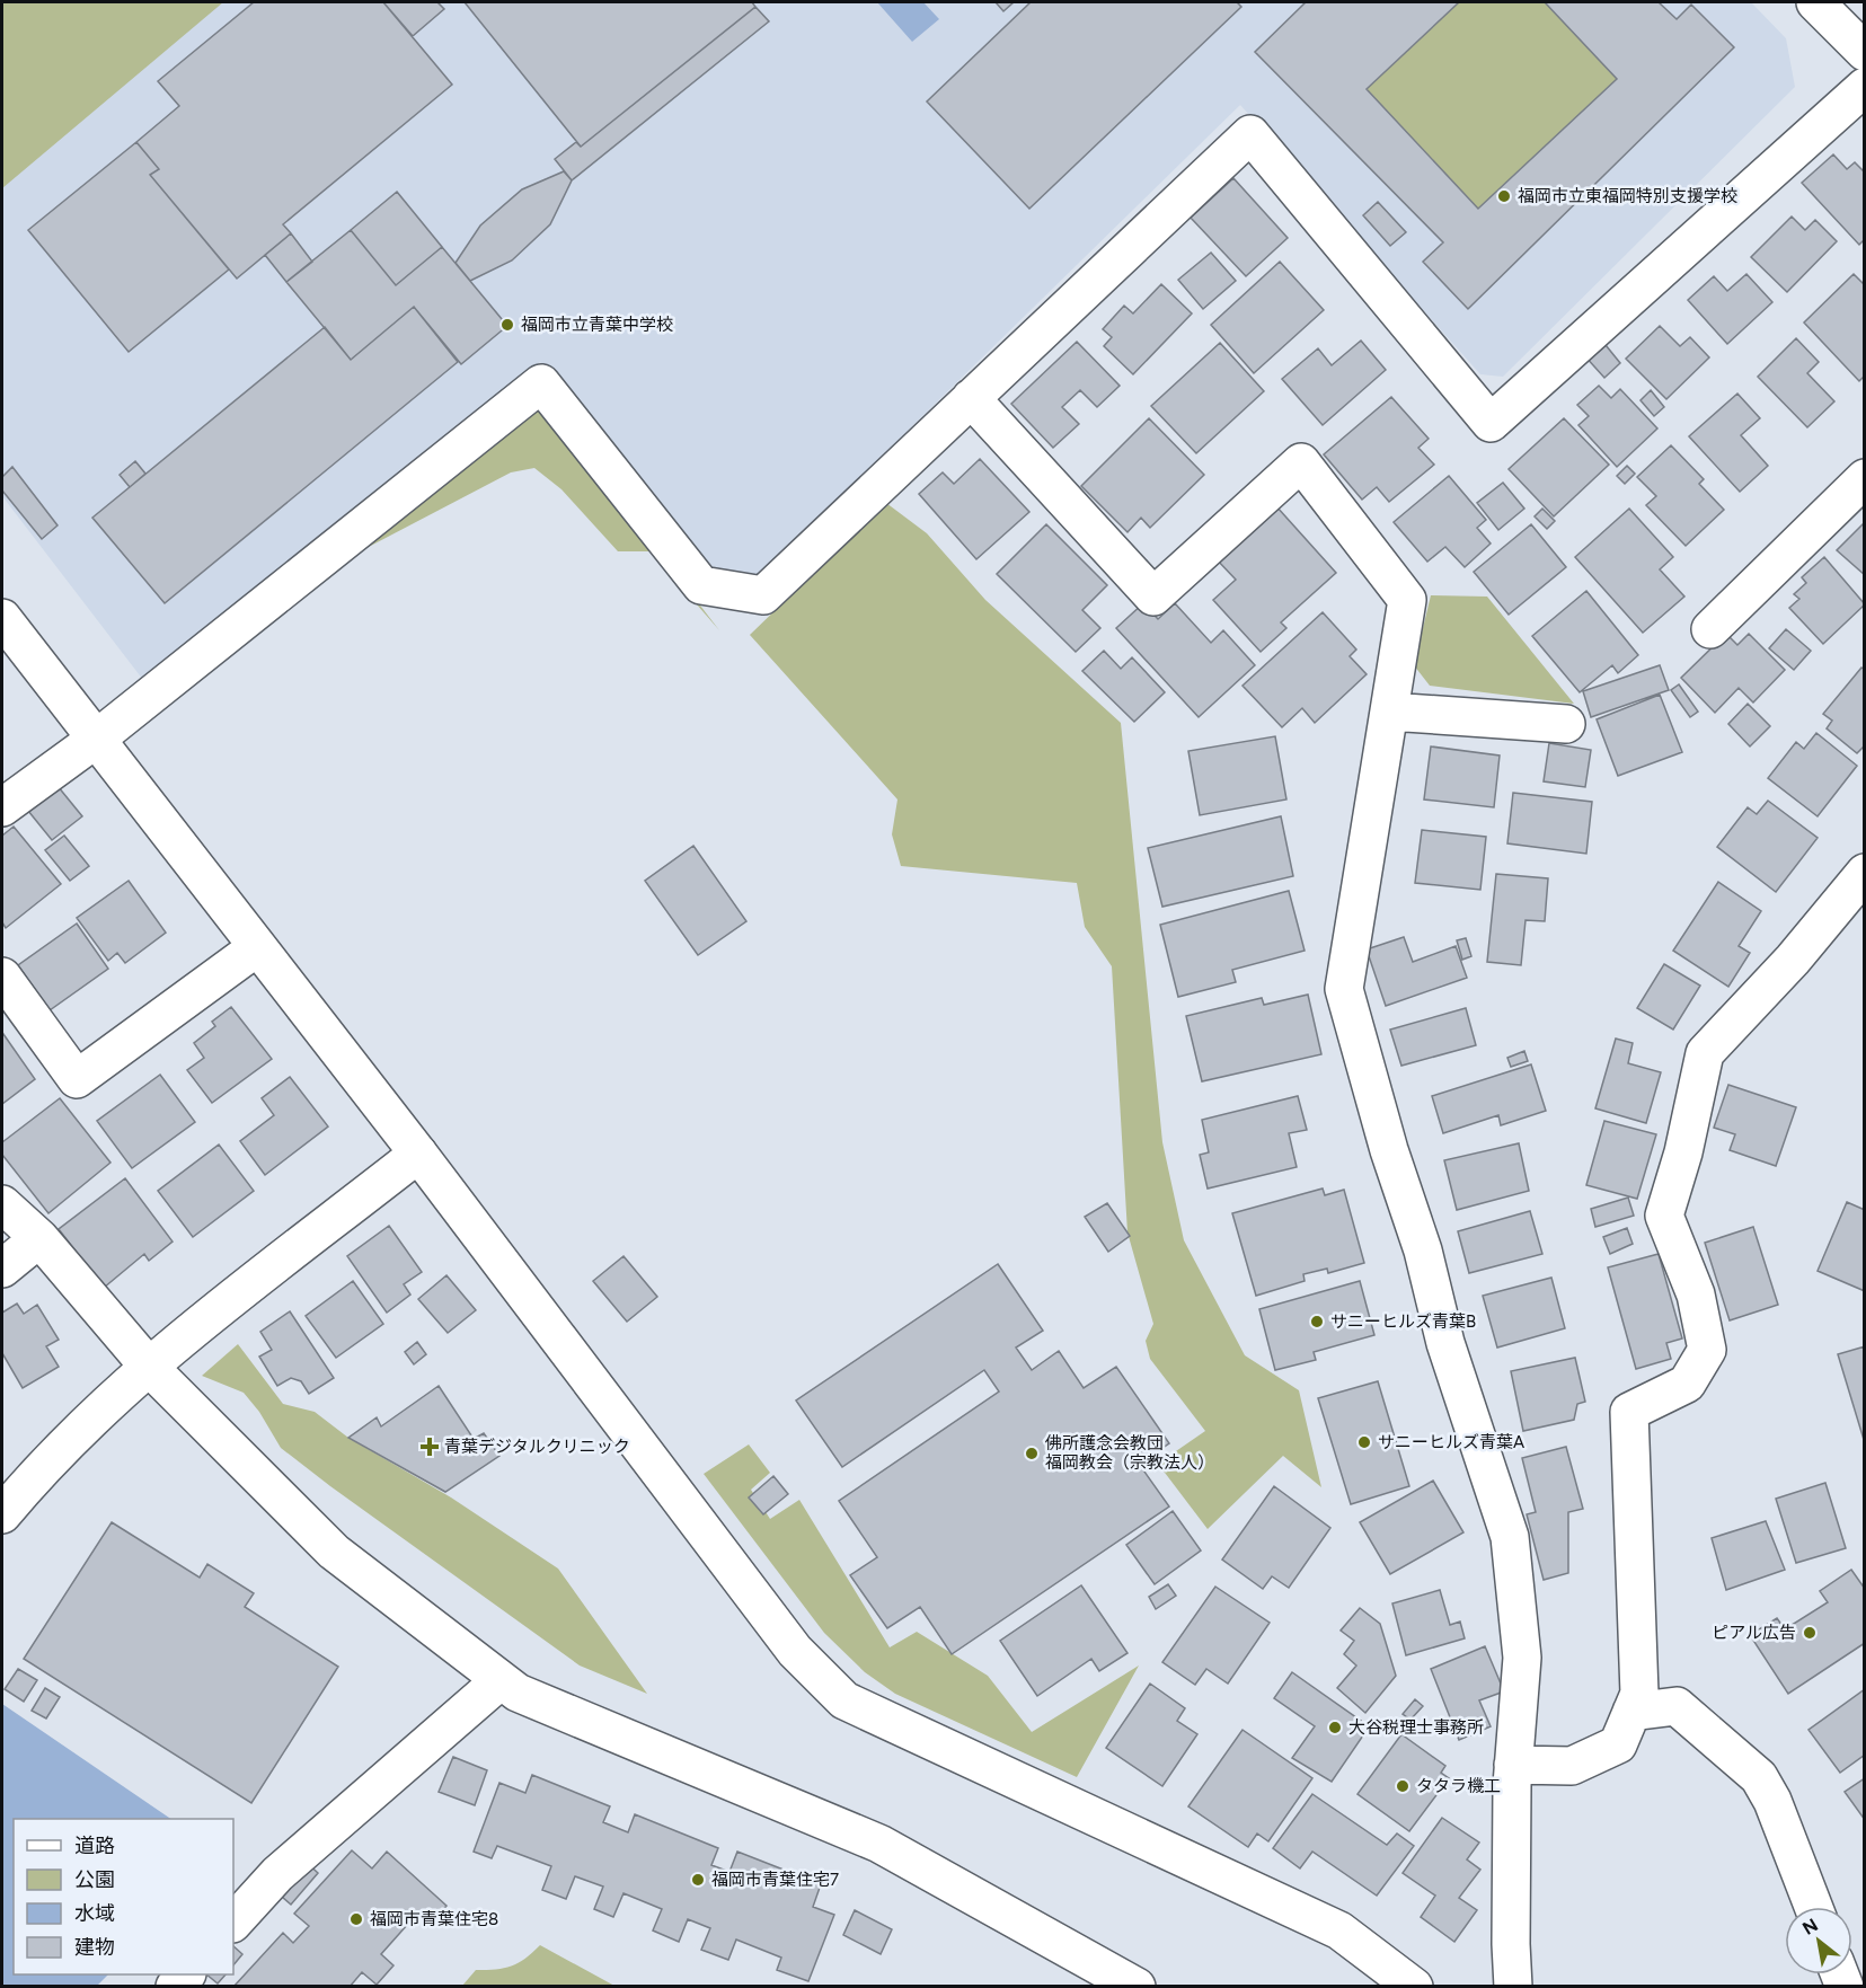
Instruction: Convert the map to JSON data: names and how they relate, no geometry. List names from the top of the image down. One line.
{"places":{"other":["福岡市立東福岡特別支援学校","福岡市立青葉中学校","サニーヒルズ青葉B","サニーヒルズ青葉A","佛所護念会教団 福岡教会（宗教法人）","ピアル広告","大谷税理士事務所","タタラ機工","福岡市青葉住宅7","福岡市青葉住宅8"],"health":["青葉デジタルクリニック"]},"legend":["道路","公園","水域","建物"],"north":"top left"}
